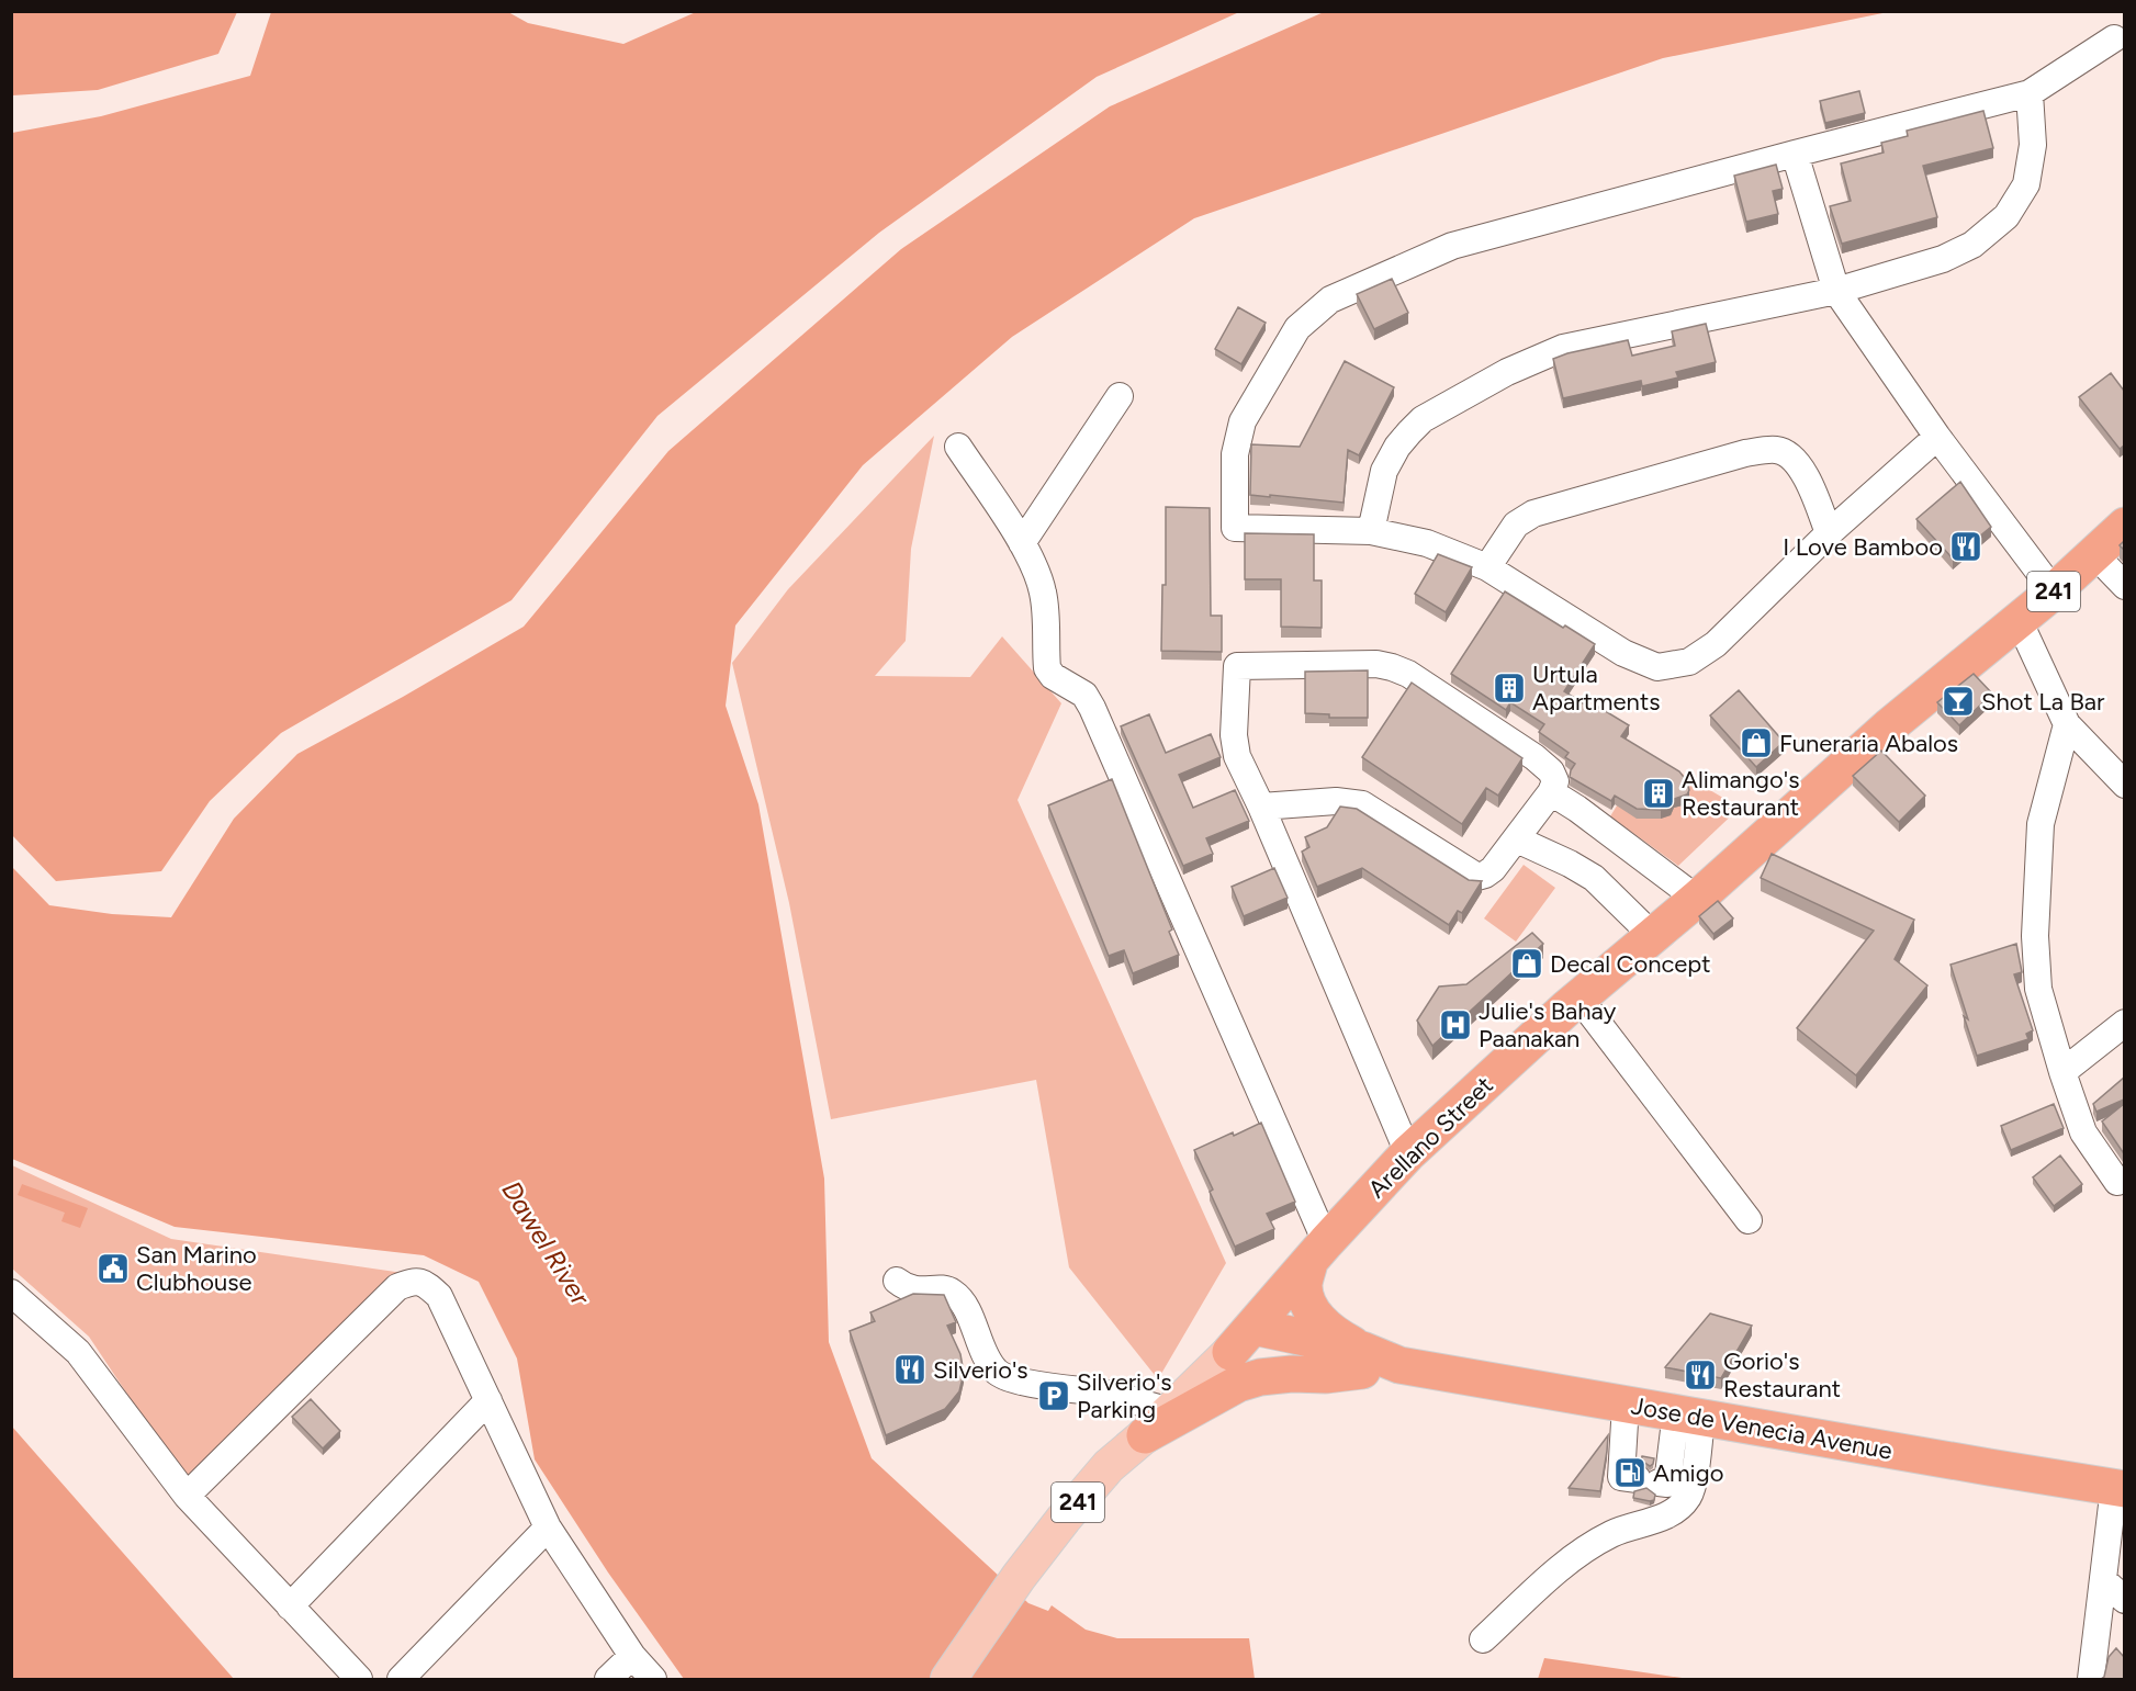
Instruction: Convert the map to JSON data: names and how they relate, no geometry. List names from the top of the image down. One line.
{"streets":{"highway":["241","Arellano Street","Jose de Venecia Avenue"]},"crossings":[["241","Arellano Street"],["241","Jose de Venecia Avenue"],["Arellano Street","Jose de Venecia Avenue"]],"water":["Dawel River"],"places":{"restaurant":["I Love Bamboo","Silverio's","Gorio's Restaurant"],"building":["Urtula Apartments","Alimango's Restaurant"],"bar":["Shot La Bar"],"shop":["Funeraria Abalos","Decal Concept"],"hospital":["Julie's Bahay Paanakan"],"public building":["San Marino Clubhouse"],"parking":["Silverio's Parking"],"fuel station":["Amigo"]}}
